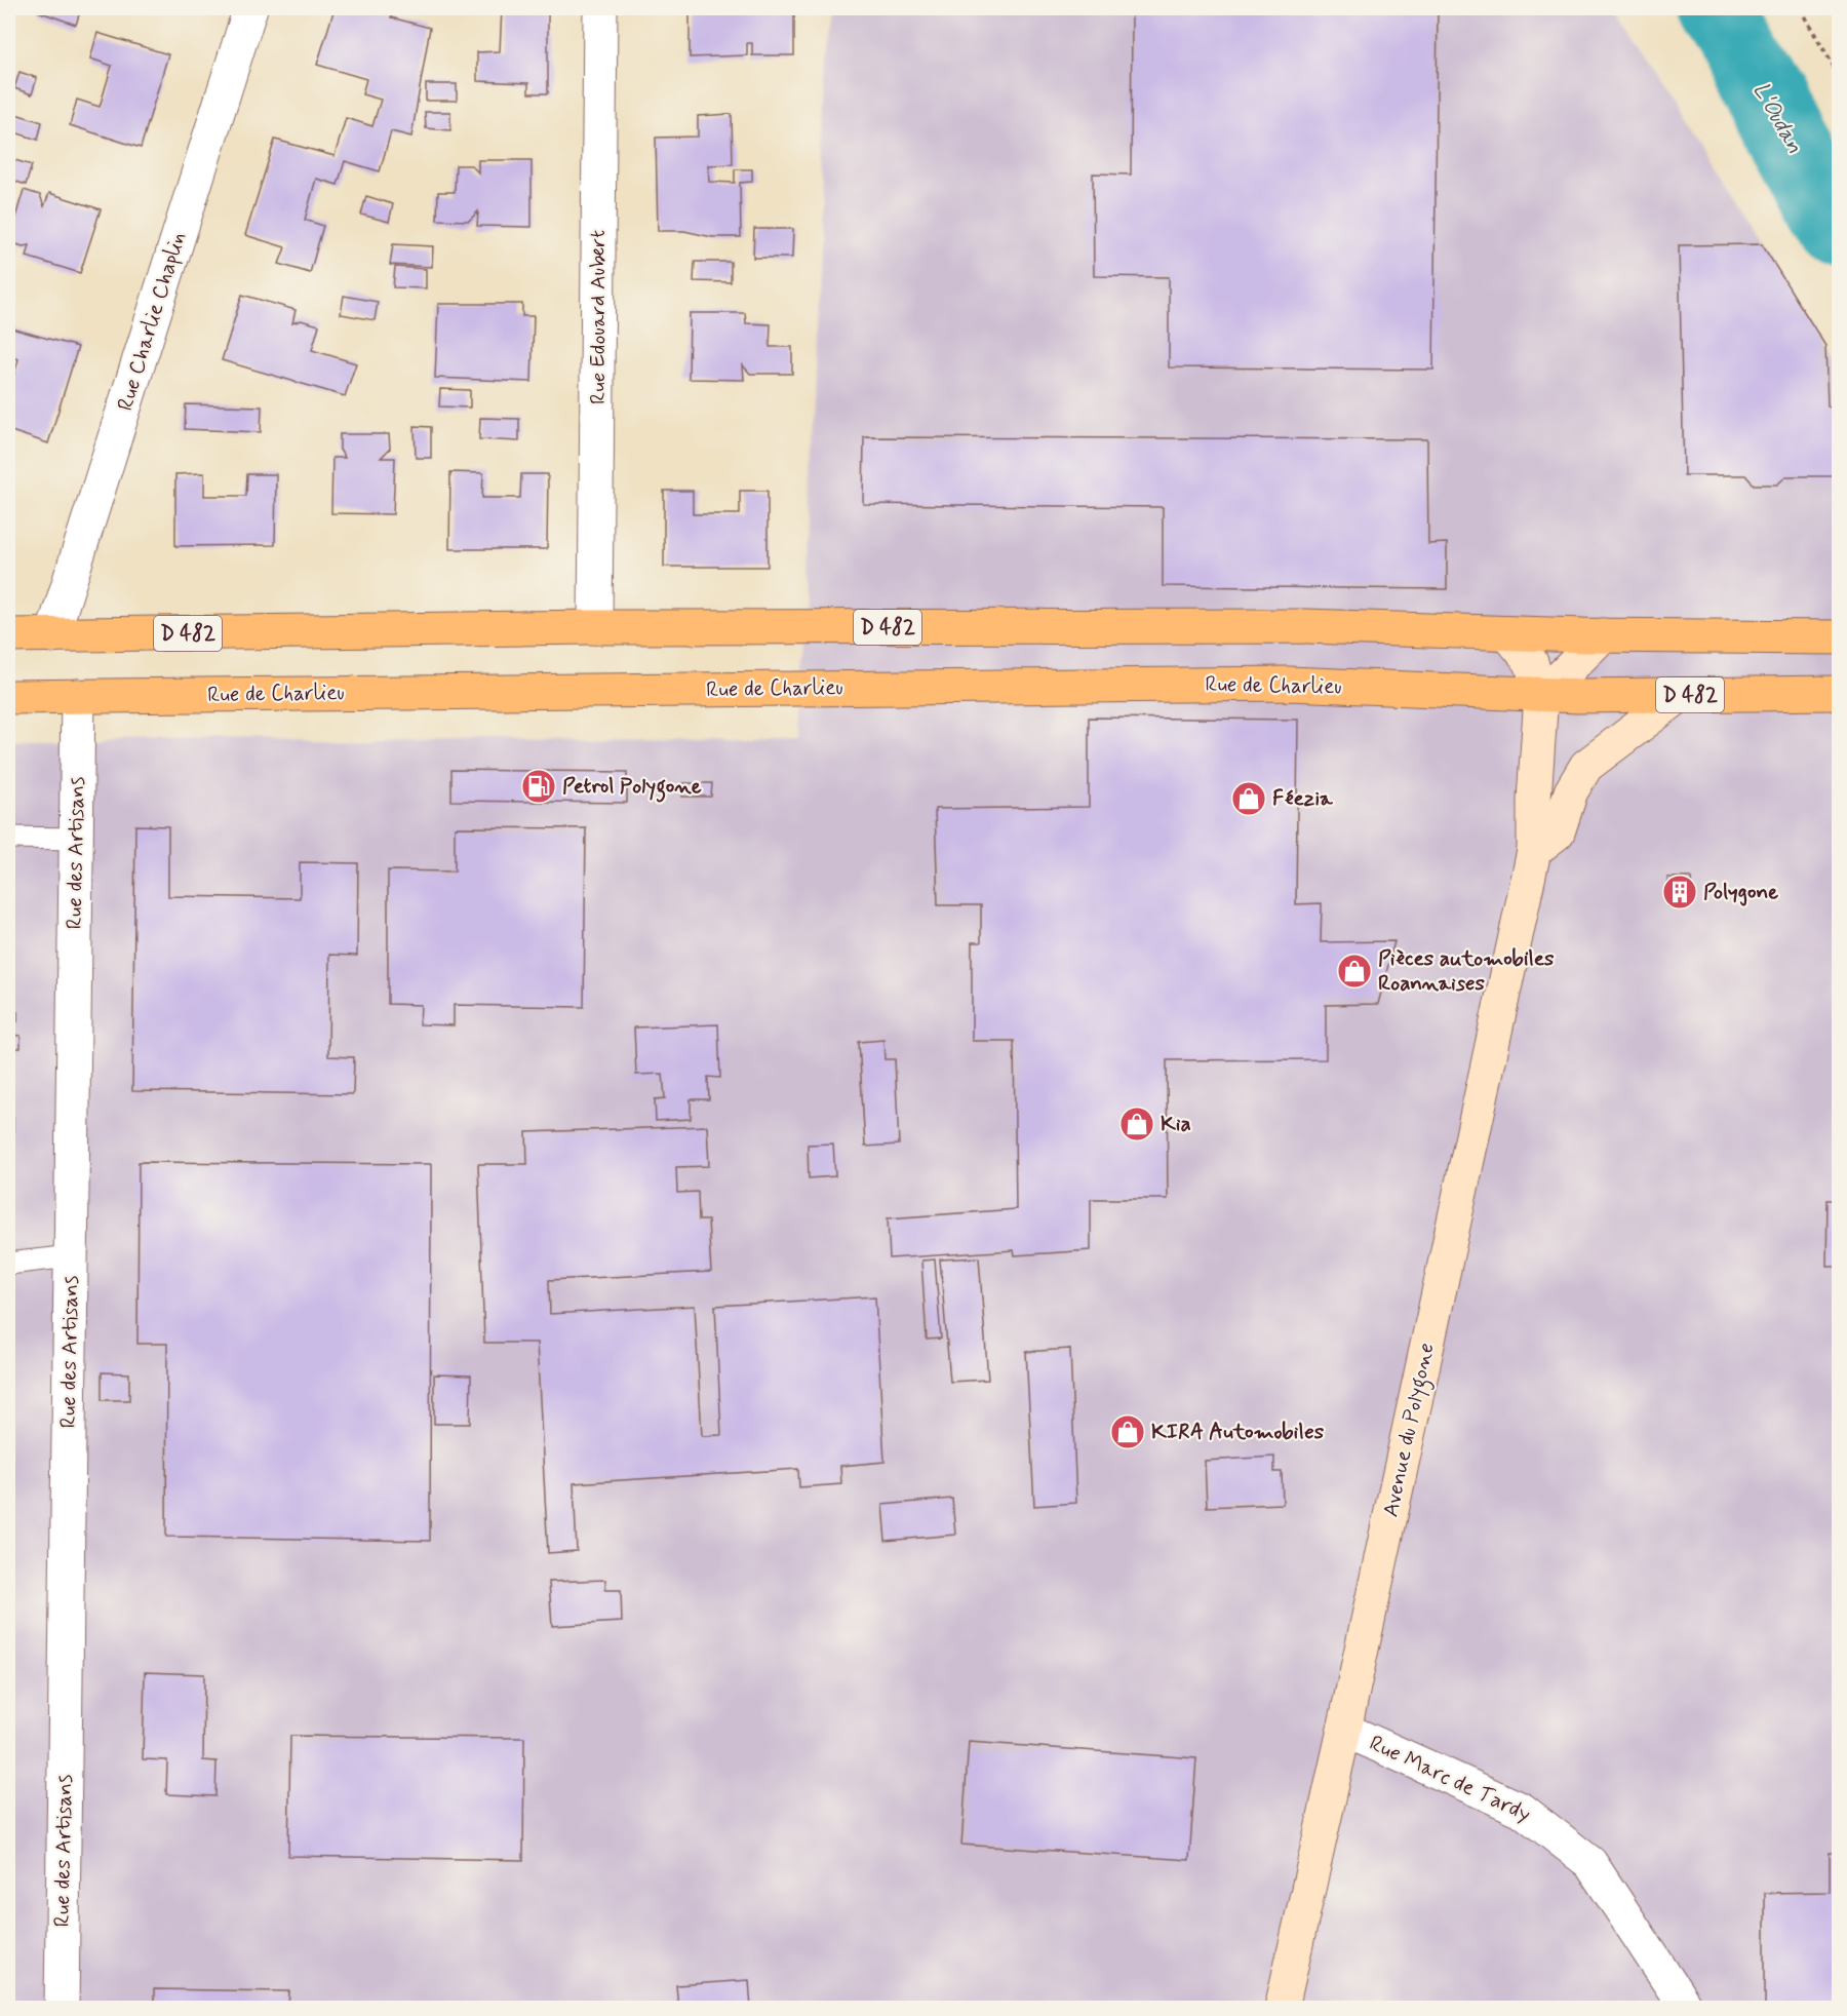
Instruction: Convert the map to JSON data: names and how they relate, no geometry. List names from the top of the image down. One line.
{"streets":{"main road":["D 482","Rue de Charlieu"],"street":["Rue Edouard Aubert","Rue Charlie Chaplin","Rue des Artisans","Avenue du Polygone","Rue Marc de Tardy"]},"crossings":[["Rue Edouard Aubert","D 482"],["Rue Charlie Chaplin","D 482"],["Rue de Charlieu","Rue des Artisans"],["Rue de Charlieu","Avenue du Polygone"],["Avenue du Polygone","Rue Marc de Tardy"]],"water":["L'Oudan"],"places":{"fuel station":["Petrol Polygone"],"shop":["Féezia","Pièces automobiles Roannaises","Kia","KIRA Automobiles"],"building":["Polygone"]}}
